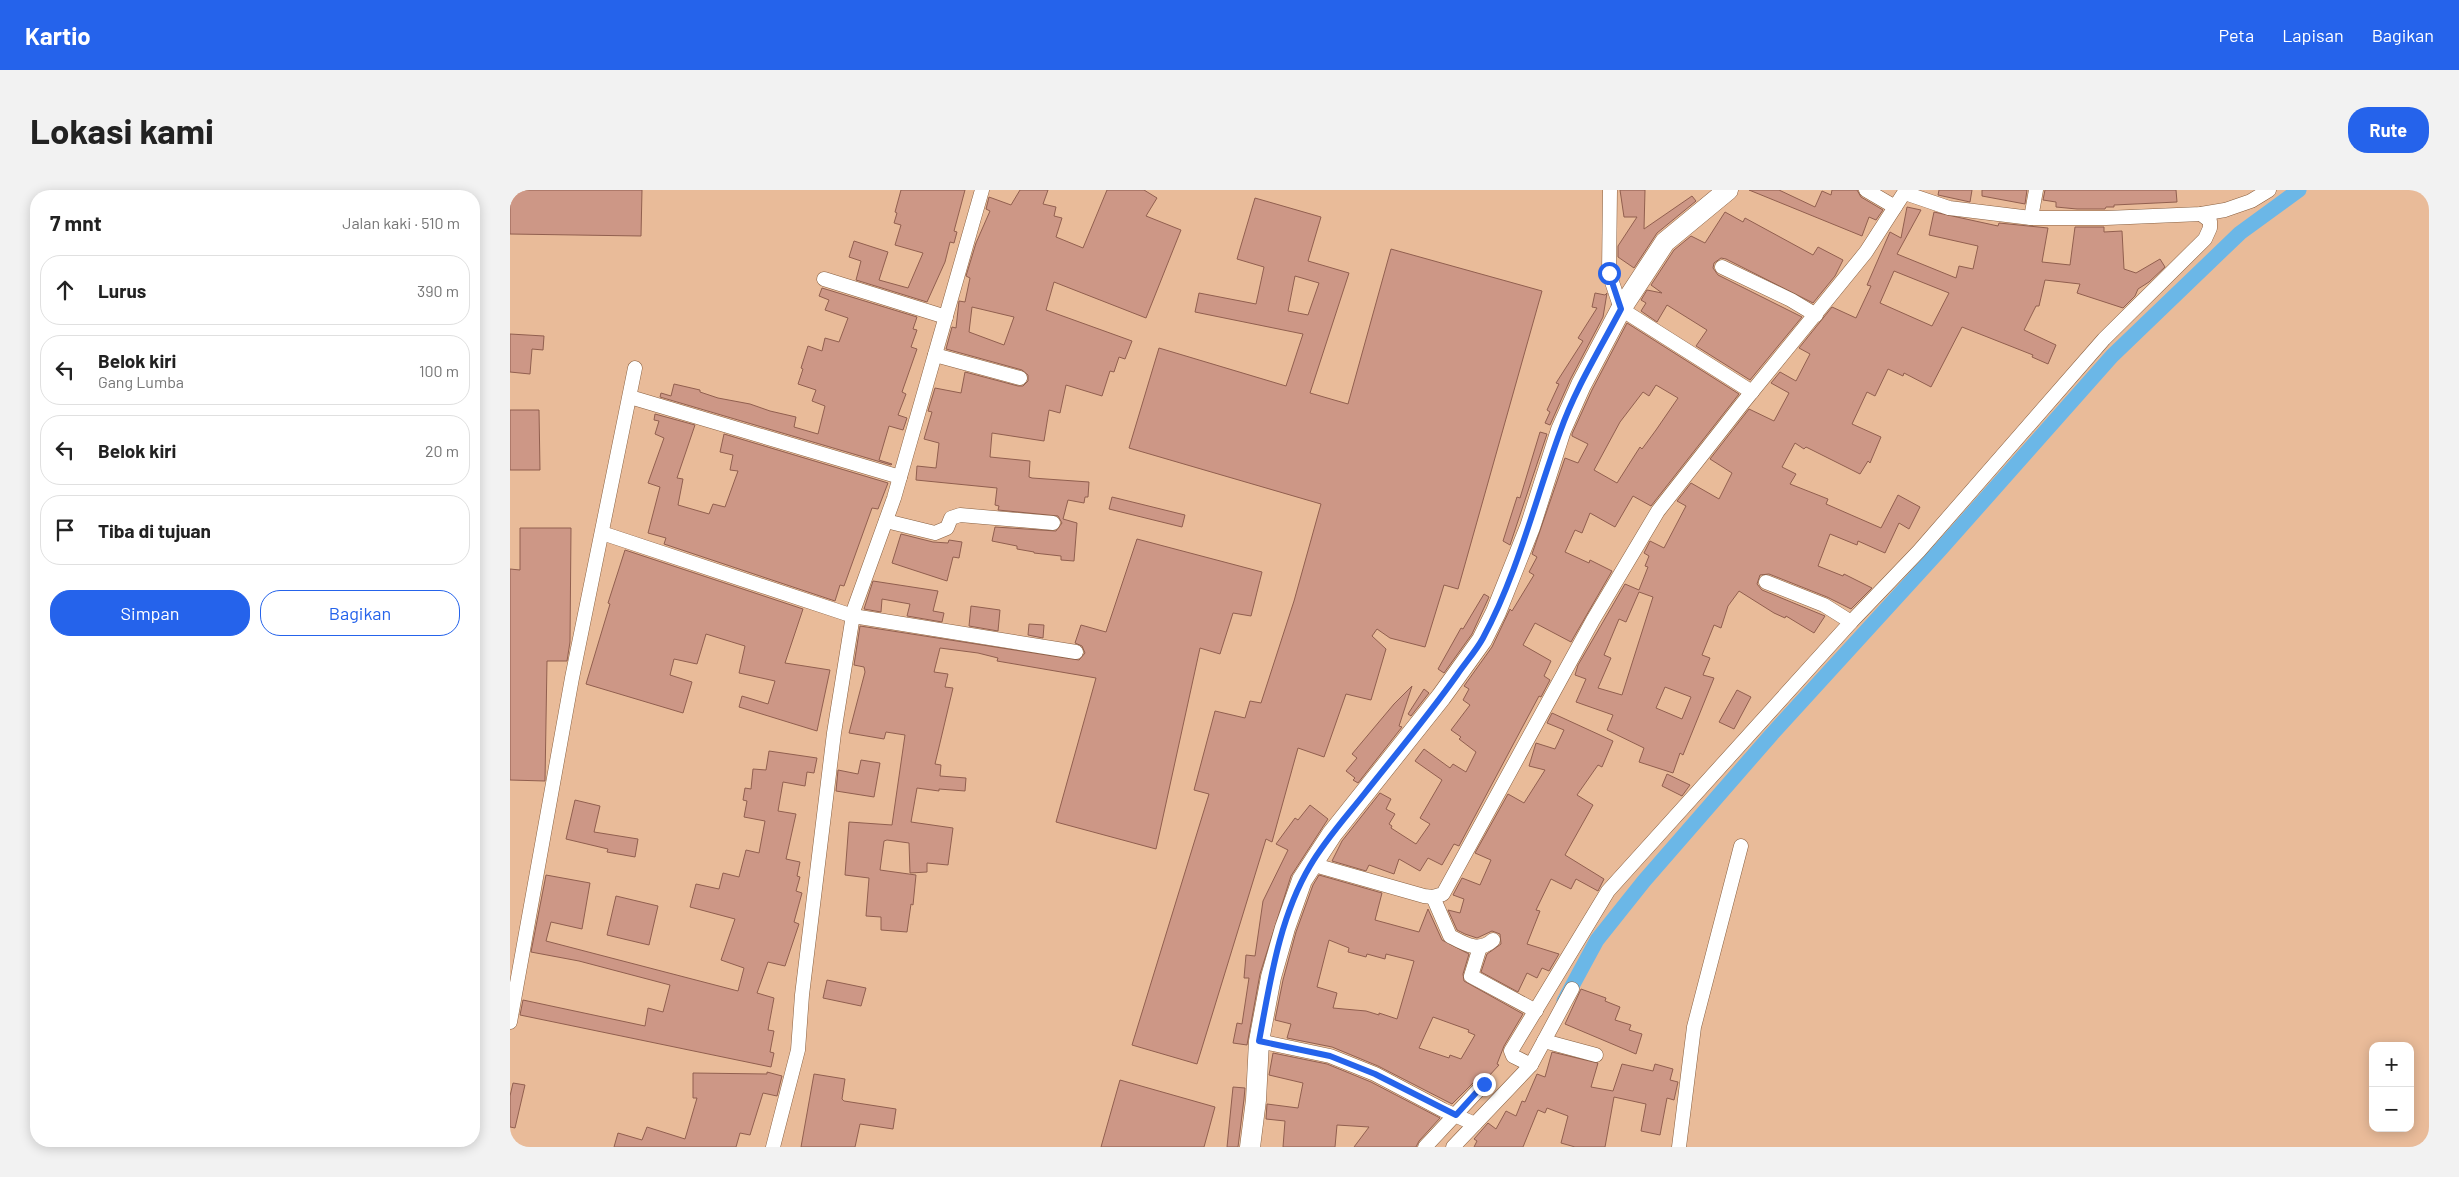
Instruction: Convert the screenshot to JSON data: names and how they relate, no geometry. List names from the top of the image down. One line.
{"page":{"header":"Kartio","nav":["Peta","Lapisan","Bagikan"],"buttons":["Rute",["Simpan","Bagikan"]],"title":"Lokasi kami","heading":["7 mnt","Jalan kaki · 510 m"],"list":[["Lurus","390 m"],["Belok kiri","Gang Lumba","100 m"],["Belok kiri","20 m"],"Tiba di tujuan"],"map_buttons":["+","−"]}}
